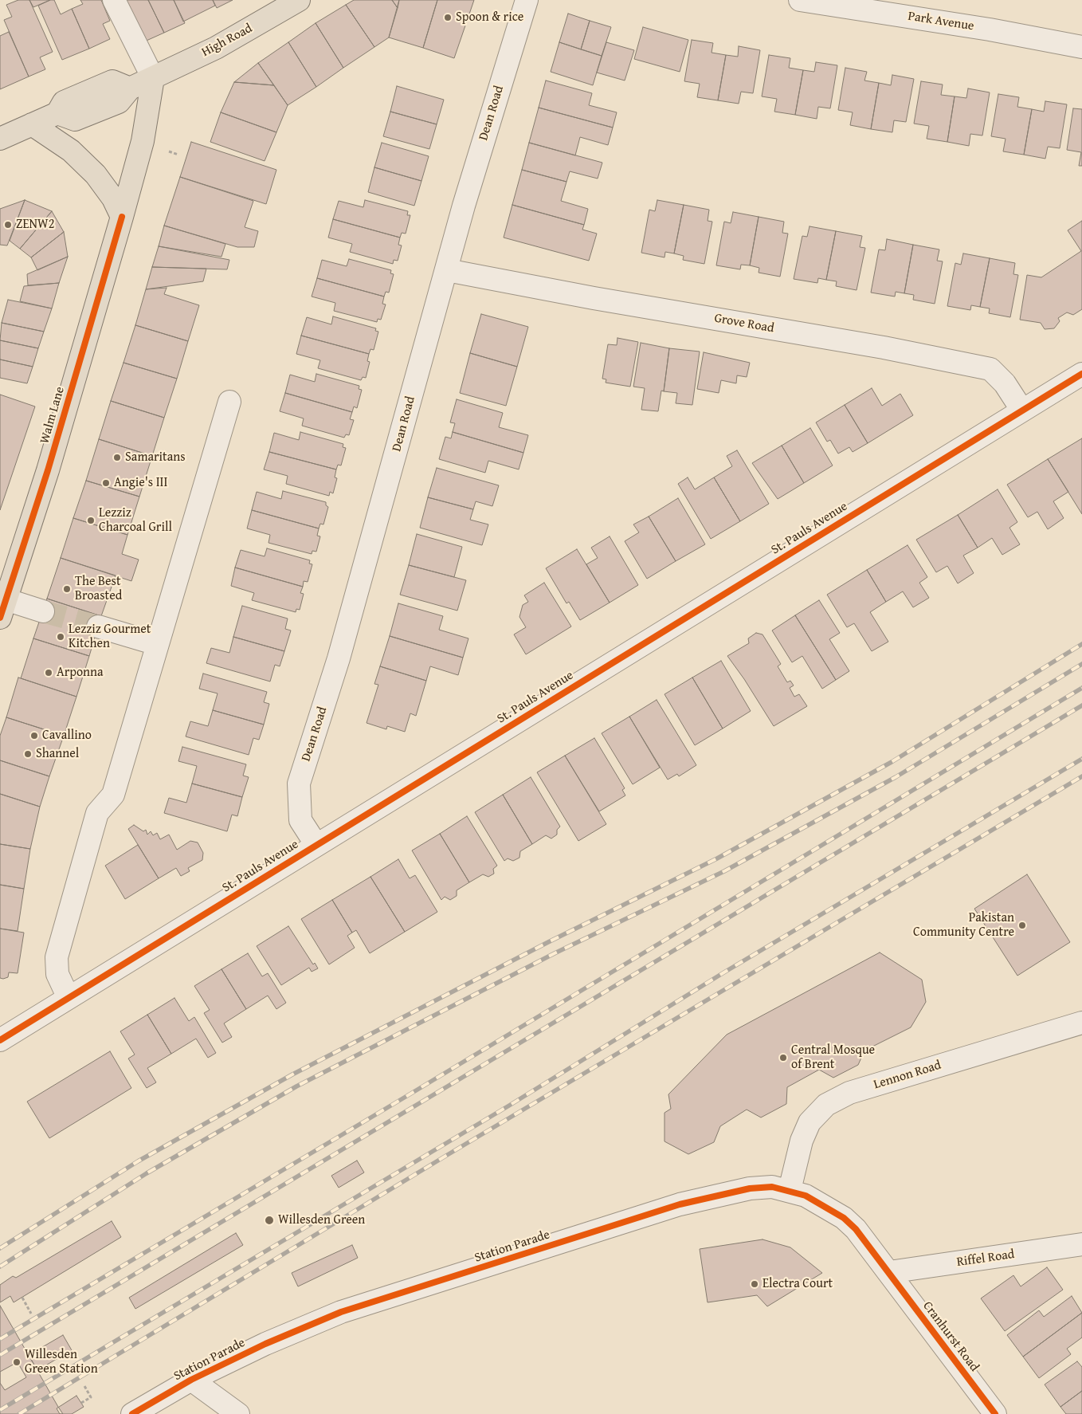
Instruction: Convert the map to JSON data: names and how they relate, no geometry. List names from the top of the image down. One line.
{"streets":{"main road":["High Road","Walm Lane"],"street":["Park Avenue","Dean Road","Grove Road","St. Pauls Avenue","Lennon Road","Station Parade","Riffel Road","Cranhurst Road"]},"crossings":[["High Road","Walm Lane"],["Dean Road","Grove Road"],["Dean Road","St. Pauls Avenue"],["Grove Road","St. Pauls Avenue"],["Lennon Road","Station Parade"],["Station Parade","Riffel Road"],["Station Parade","Cranhurst Road"],["Riffel Road","Cranhurst Road"]],"places":["Spoon & rice","ZENW2","Samaritans","Angie's III","Lezziz Charcoal Grill","The Best Broasted","Lezziz Gourmet Kitchen","Arponna","Cavallino","Shannel","Pakistan Community Centre","Central Mosque of Brent","Willesden Green","Electra Court","Willesden Green Station"]}
